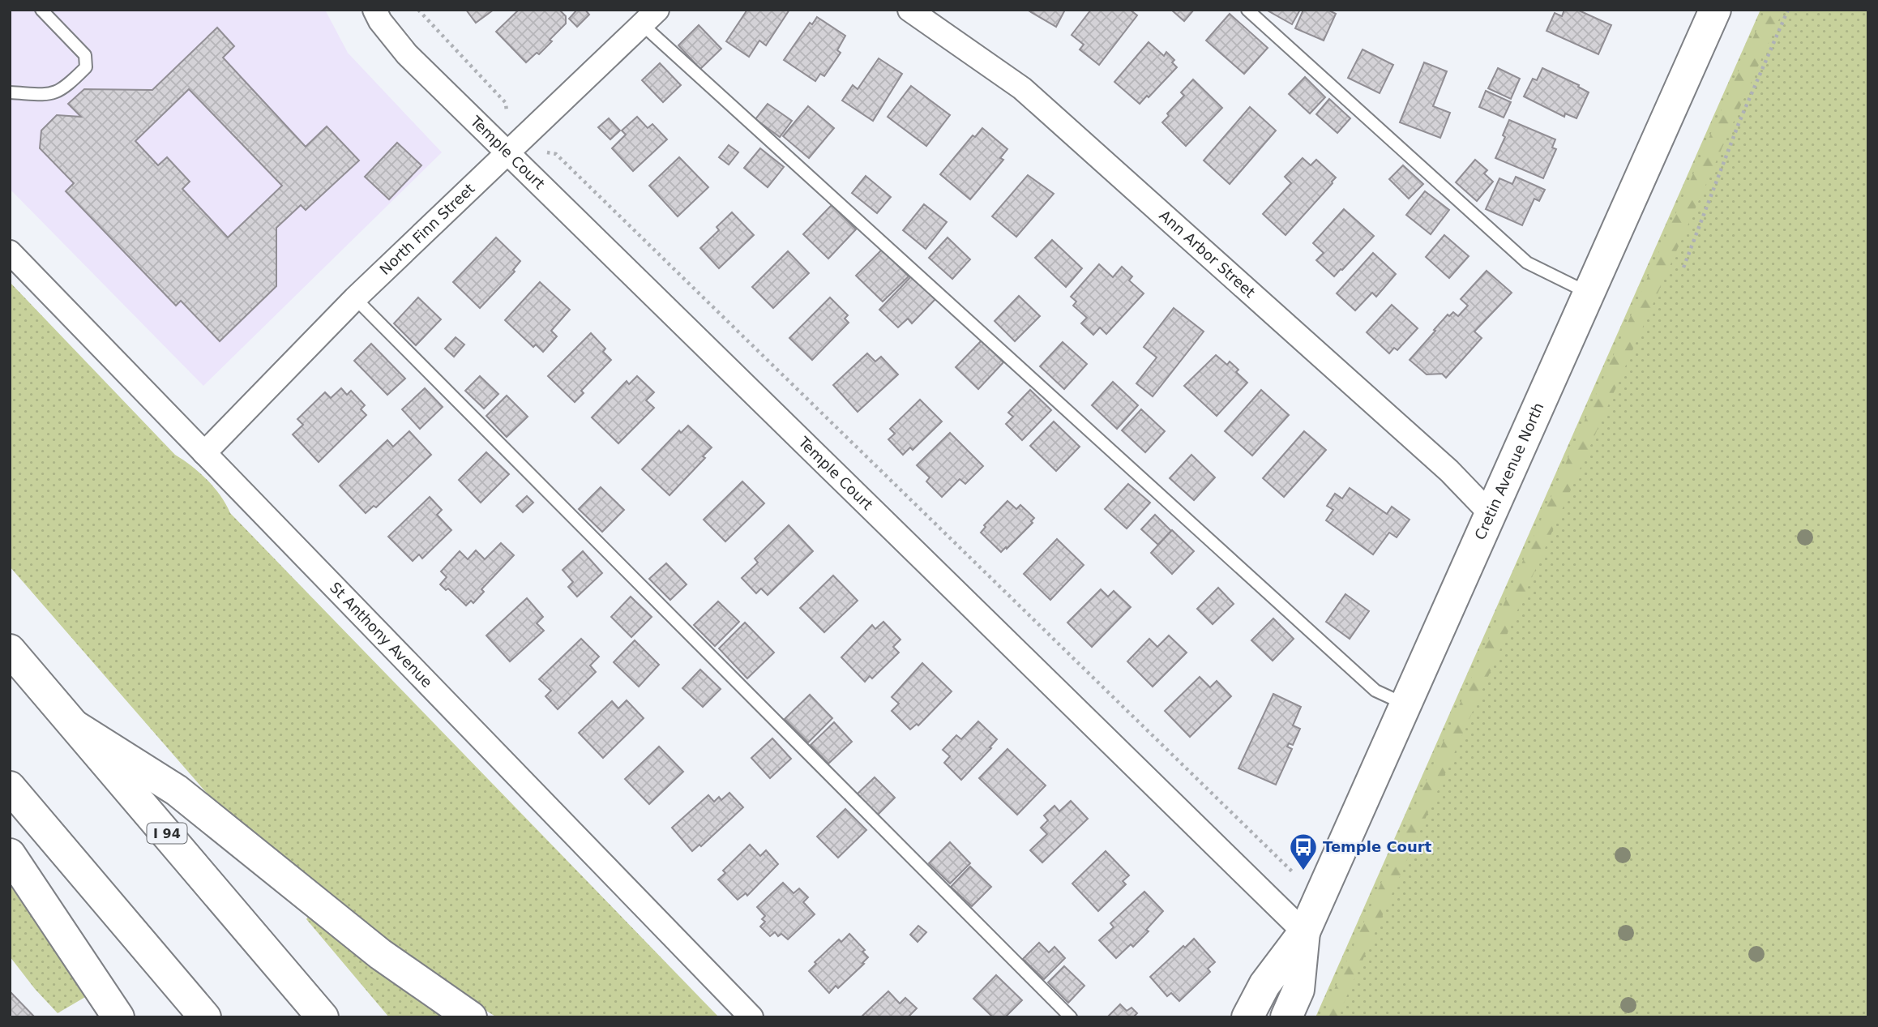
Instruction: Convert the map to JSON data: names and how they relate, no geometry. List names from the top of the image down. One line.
{"streets":{"main road":["Cretin Avenue North","I 94"],"street":["Temple Court","North Finn Street","Ann Arbor Street","St Anthony Avenue"]},"crossings":[["Temple Court","North Finn Street"],["Temple Court","Cretin Avenue North"],["North Finn Street","St Anthony Avenue"],["Ann Arbor Street","Cretin Avenue North"]],"places":{"bus stop":["Temple Court"]}}
